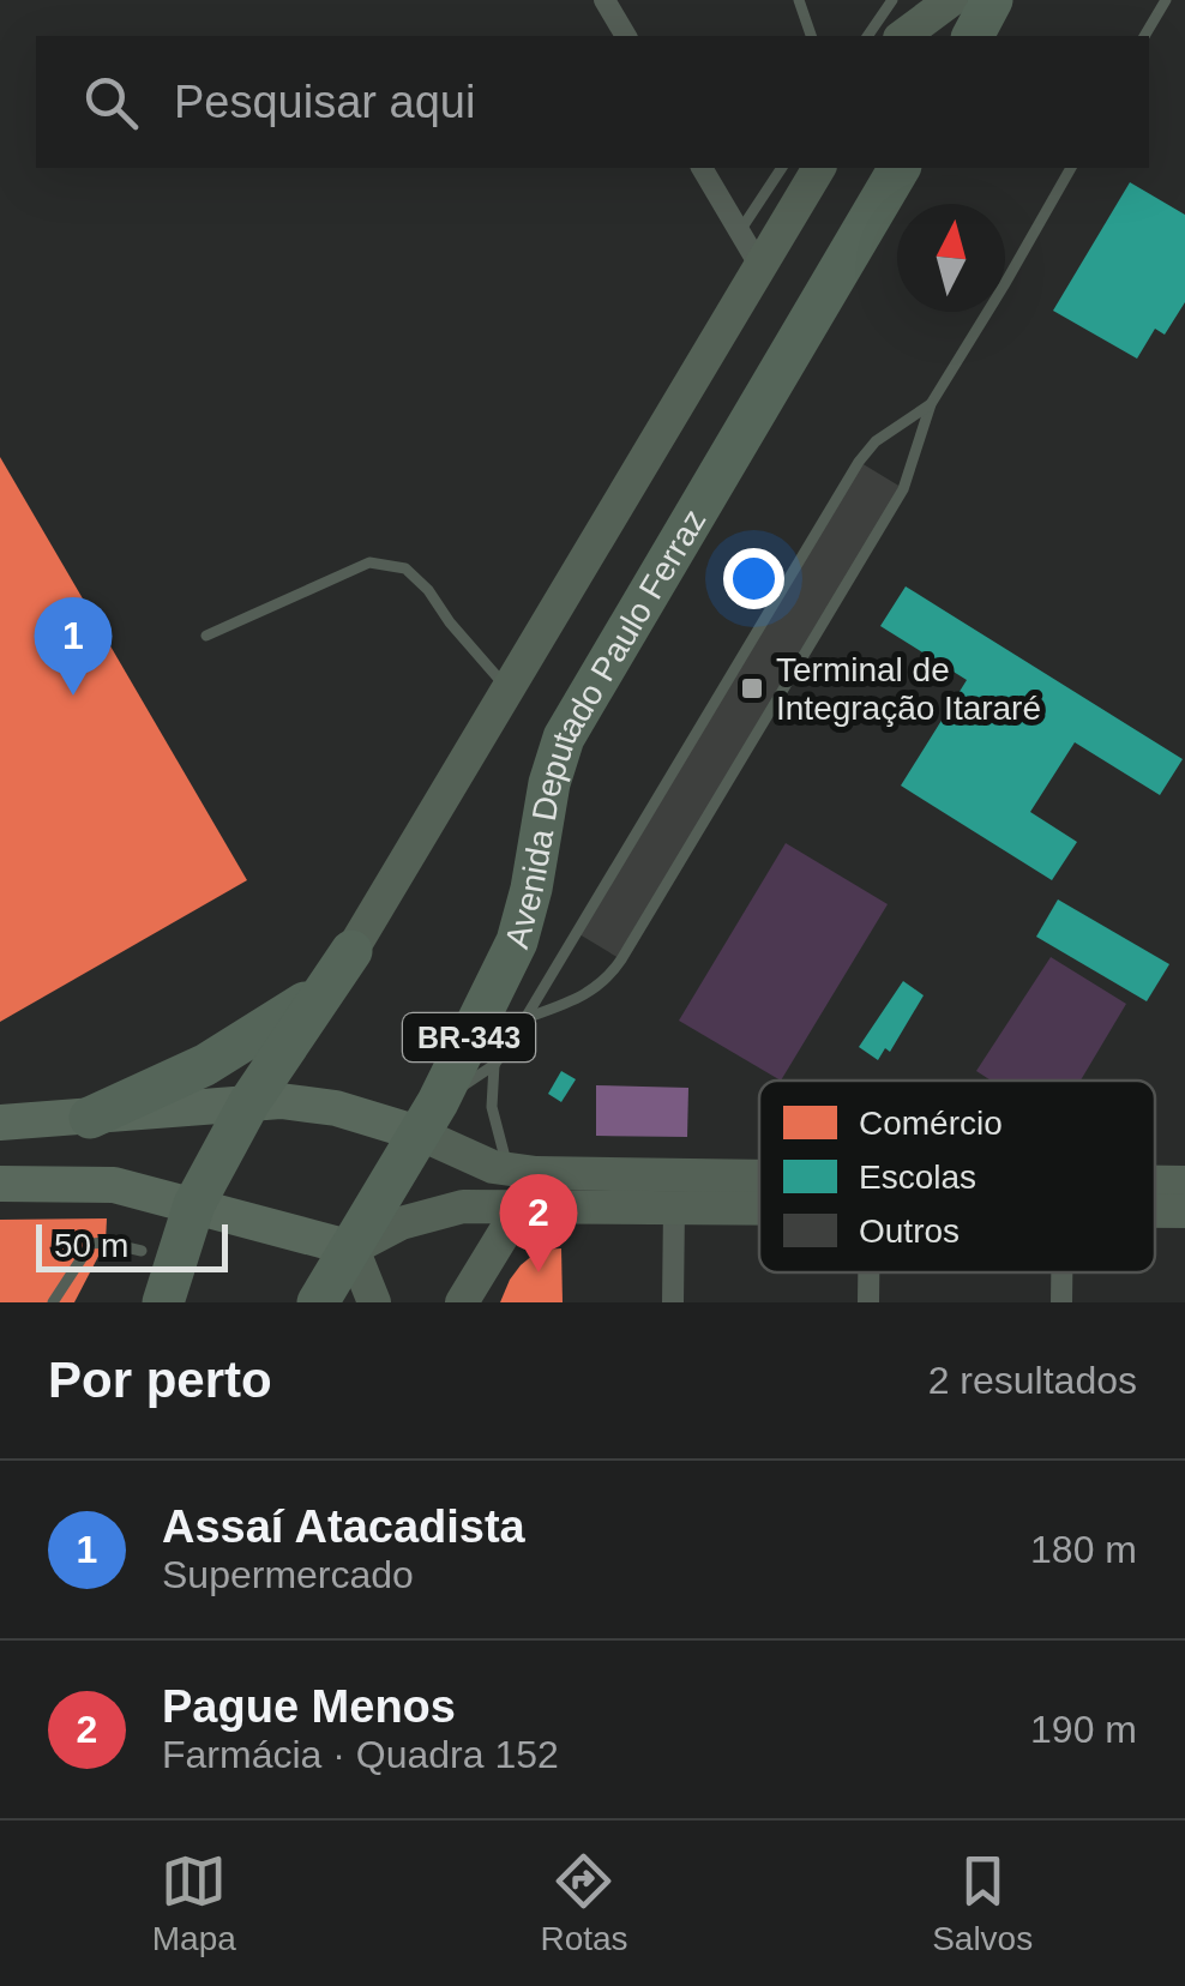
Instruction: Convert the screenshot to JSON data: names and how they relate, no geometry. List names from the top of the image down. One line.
{"streets":{"highway":["Avenida Deputado Paulo Ferraz","BR-343"]},"places":{"transit":["Terminal de Integração Itararé"]},"legend":["Comércio","Escolas","Outros"],"scale_bar":"50 m","north":"top","page":{"search":"Pesquisar aqui","pins":["1","2"],"scale":"50 m","heading":["Por perto","2 resultados"],"list":[{"mark":"1","name":"Assaí Atacadista","note":"Supermercado","value":"180 m"},{"mark":"2","name":"Pague Menos","note":"Farmácia · Quadra 152","value":"190 m"}],"nav":["Mapa","Rotas","Salvos"]}}
